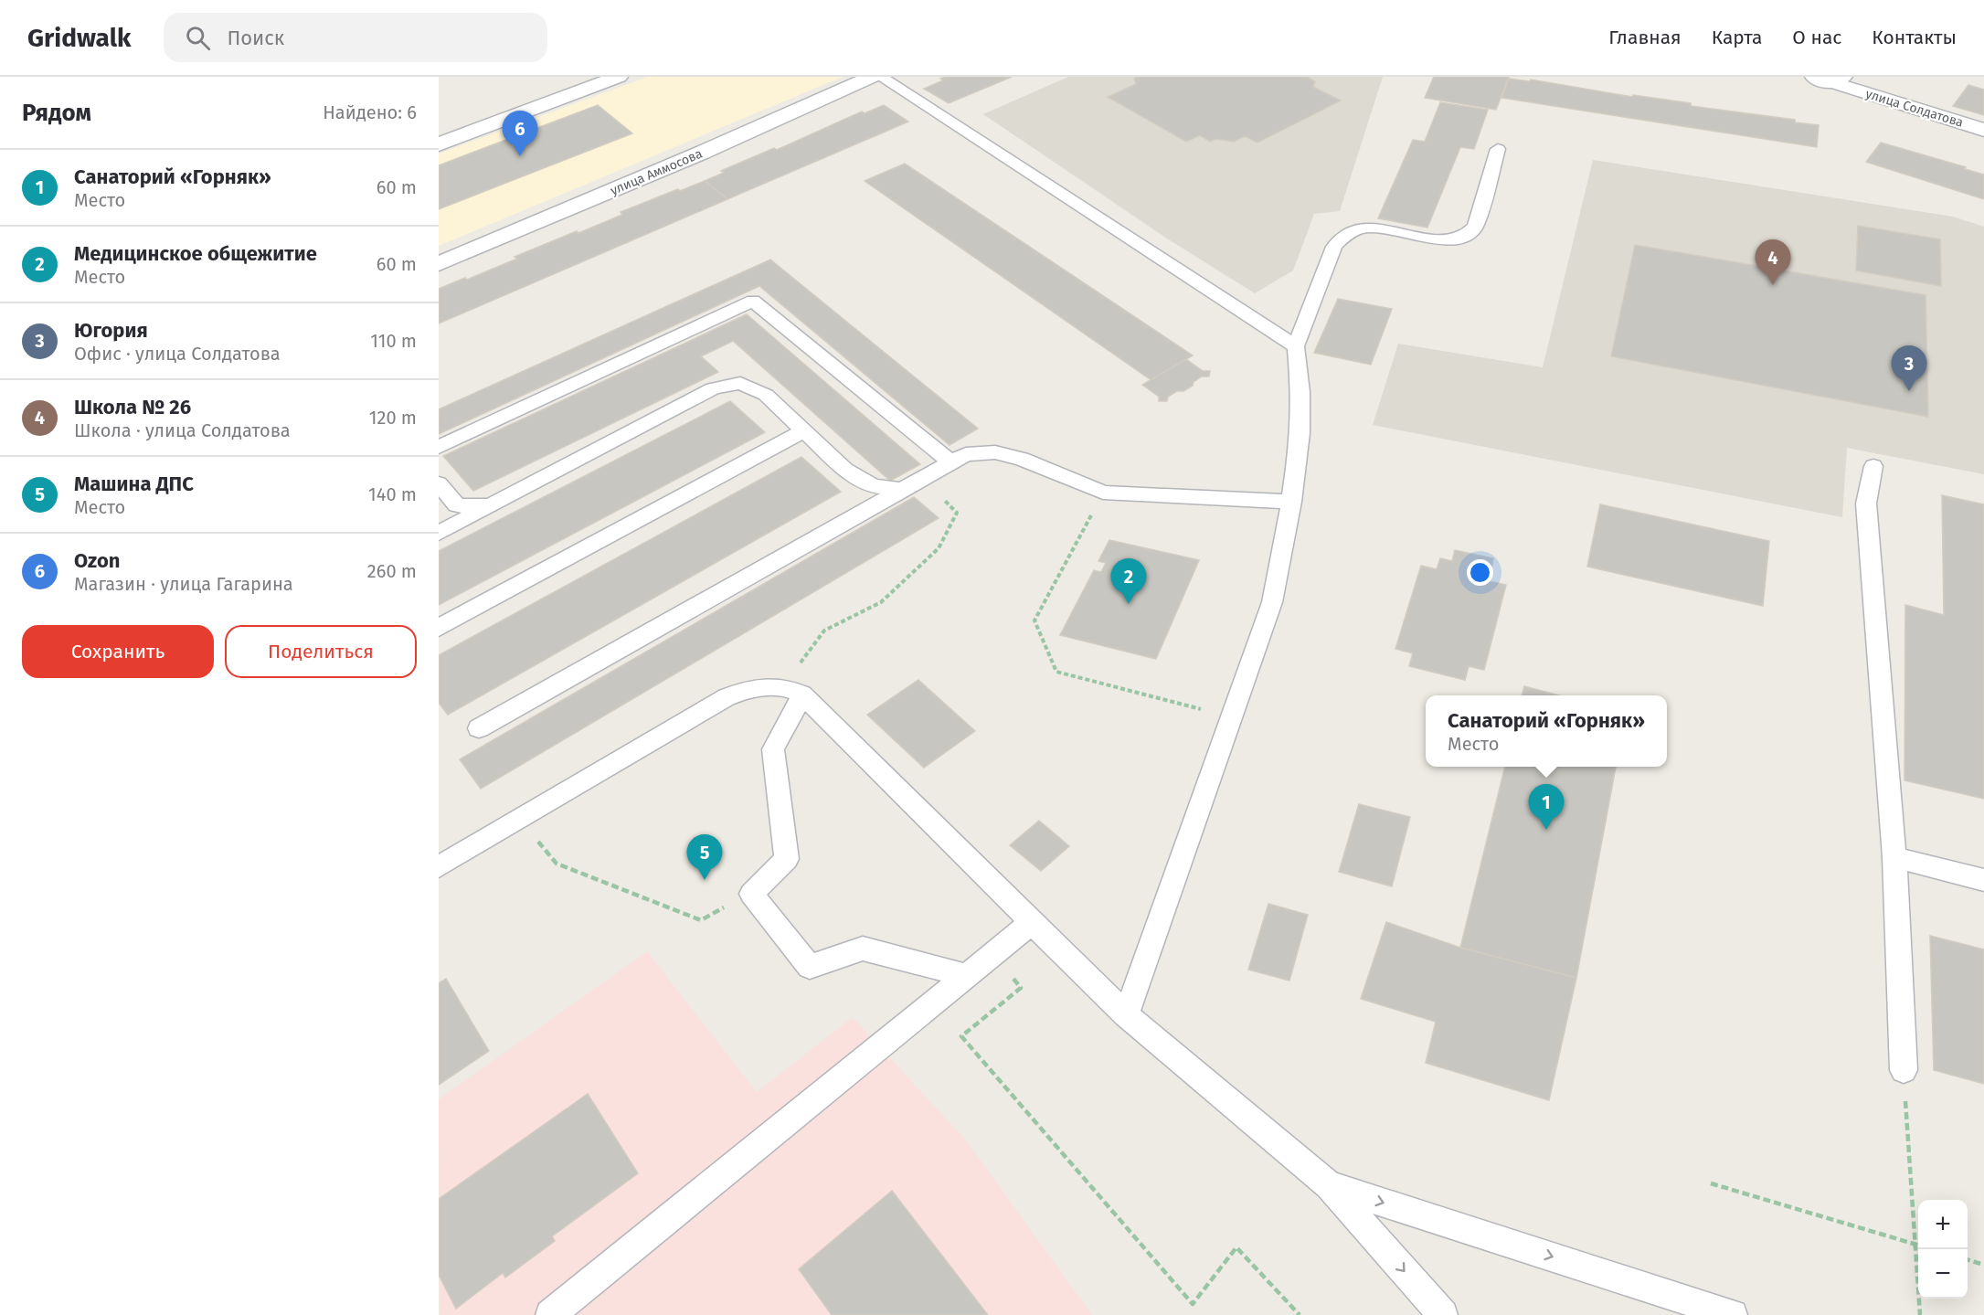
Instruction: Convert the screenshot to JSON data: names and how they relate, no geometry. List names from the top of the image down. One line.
{"streets":{"street":["улица Солдатова","улица Аммосова"]},"page":{"header":"Gridwalk","search":"Поиск","nav":["Главная","Карта","О нас","Контакты"],"heading":["Рядом","Найдено: 6"],"pins":["6","4","3","2","1","5"],"list":[{"mark":"1","name":"Санаторий «Горняк»","note":"Место","value":"60 m"},{"mark":"2","name":"Медицинское общежитие","note":"Место","value":"60 m"},{"mark":"3","name":"Югория","note":"Офис · улица Солдатова","value":"110 m"},{"mark":"4","name":"Школа № 26","note":"Школа · улица Солдатова","value":"120 m"},{"mark":"5","name":"Машина ДПС","note":"Место","value":"140 m"},{"mark":"6","name":"Ozon","note":"Магазин · улица Гагарина","value":"260 m"}],"buttons":["Сохранить","Поделиться"],"popup":["Санаторий «Горняк»","Место"],"map_buttons":["+","−"]}}
